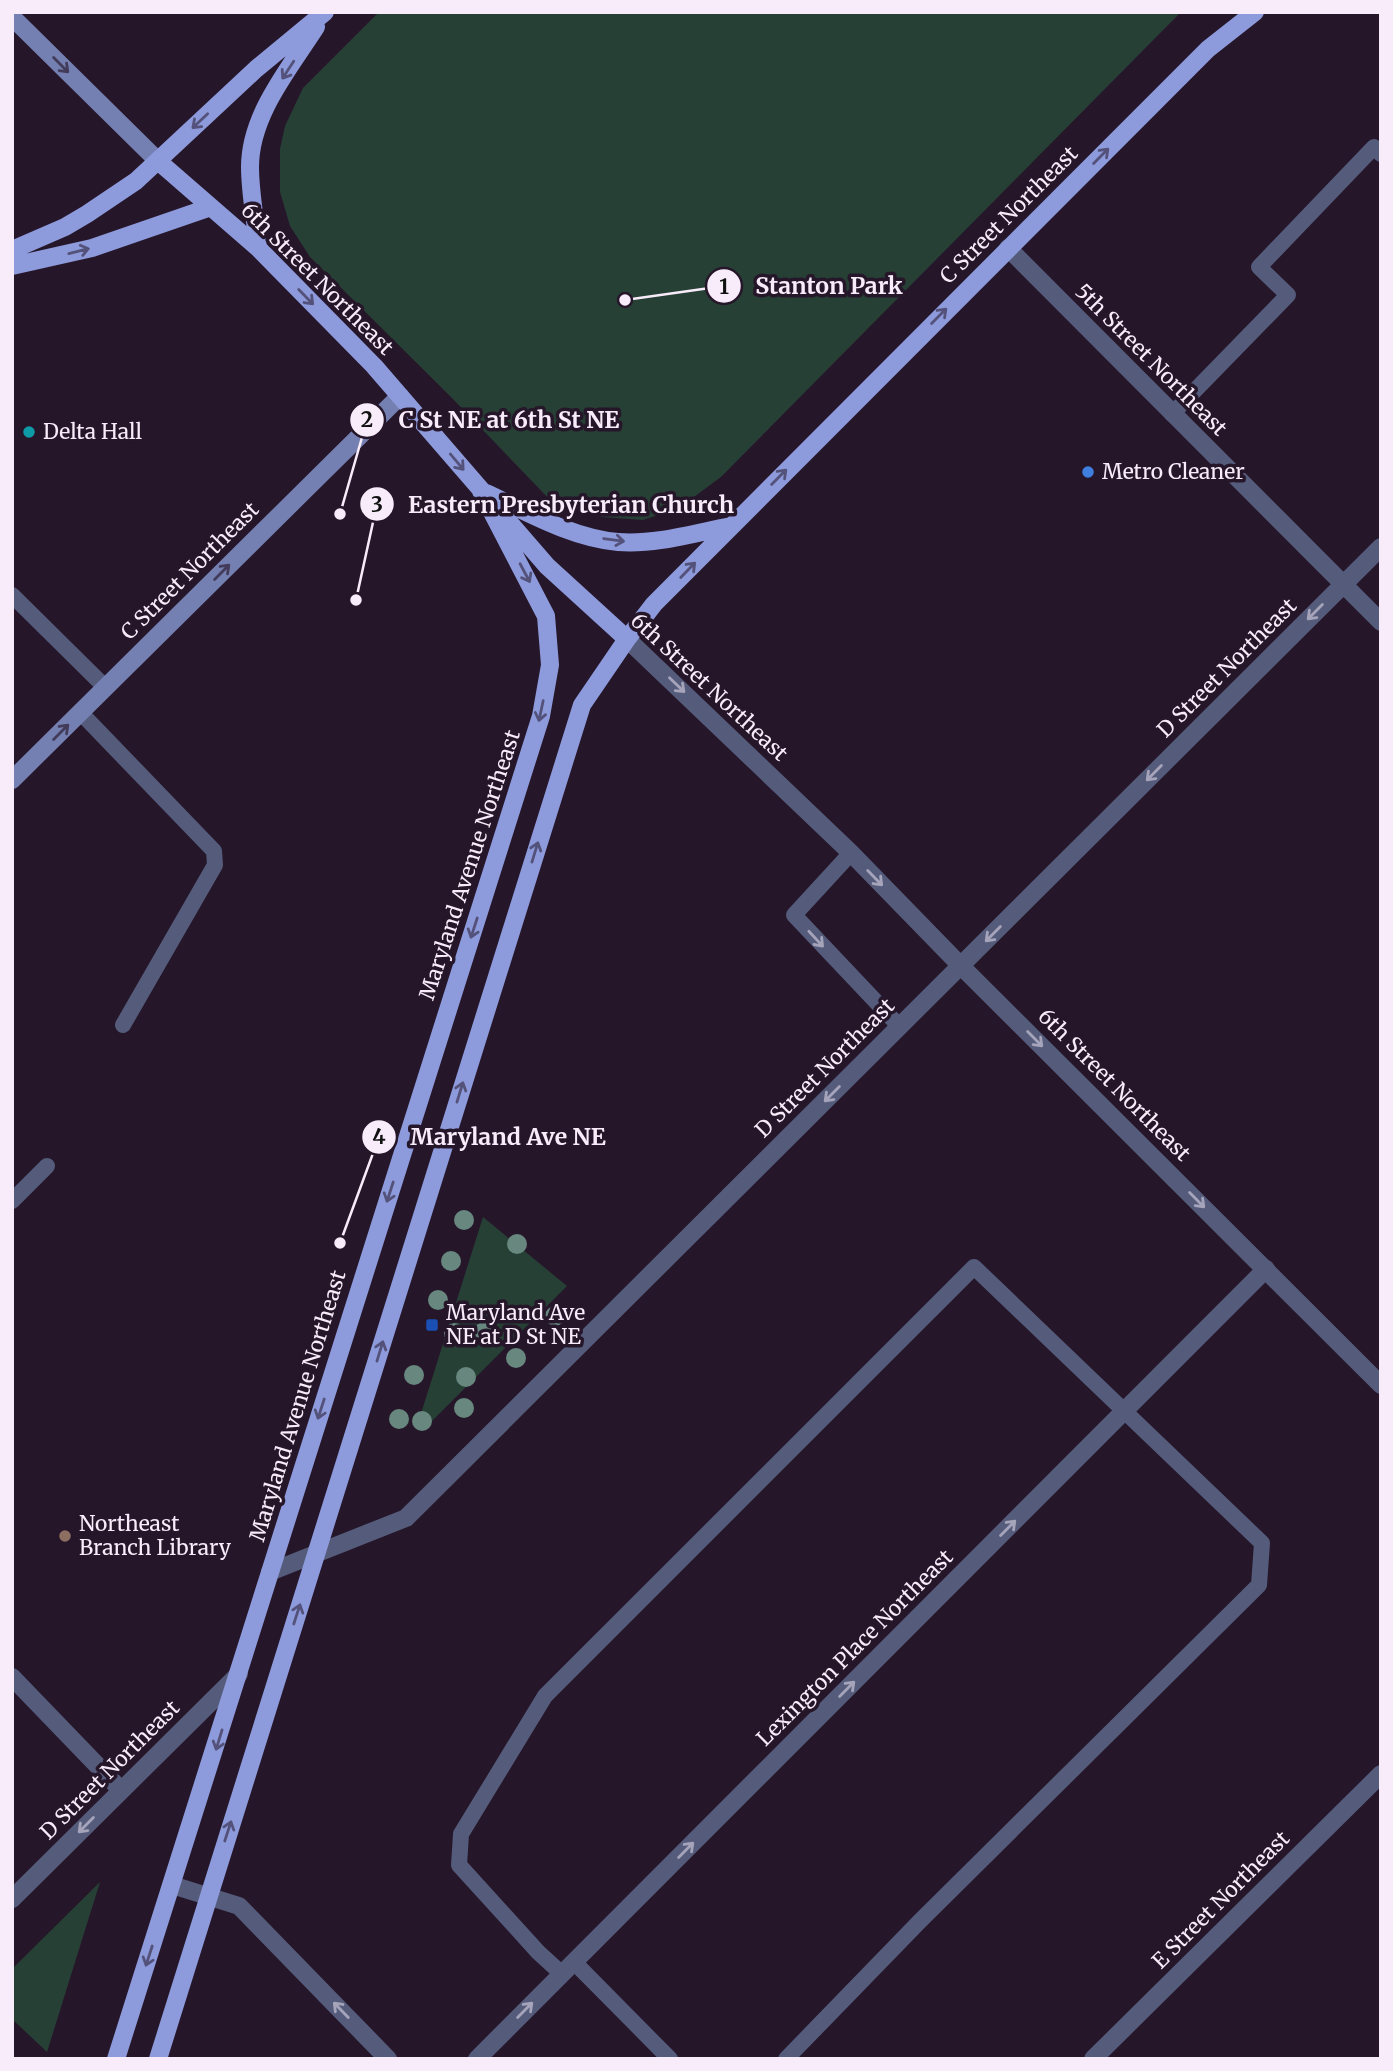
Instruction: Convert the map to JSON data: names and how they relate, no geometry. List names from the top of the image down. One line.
{"streets":{"main road":["C Street Northeast","6th Street Northeast","Maryland Avenue Northeast"],"street":["5th Street Northeast","D Street Northeast","Lexington Place Northeast","E Street Northeast"]},"crossings":[["C Street Northeast","6th Street Northeast"],["C Street Northeast","5th Street Northeast"],["6th Street Northeast","D Street Northeast"],["6th Street Northeast","Maryland Avenue Northeast"],["6th Street Northeast","Lexington Place Northeast"],["5th Street Northeast","D Street Northeast"],["D Street Northeast","Maryland Avenue Northeast"]],"one_way":["C Street Northeast","6th Street Northeast","D Street Northeast","Lexington Place Northeast"],"places":{"other":["Stanton Park","Delta Hall","Metro Cleaner","C St NE at 6th St NE","Eastern Presbyterian Church","Maryland Ave NE","Northeast Branch Library"],"transit":["Maryland Ave NE at D St NE"]}}
